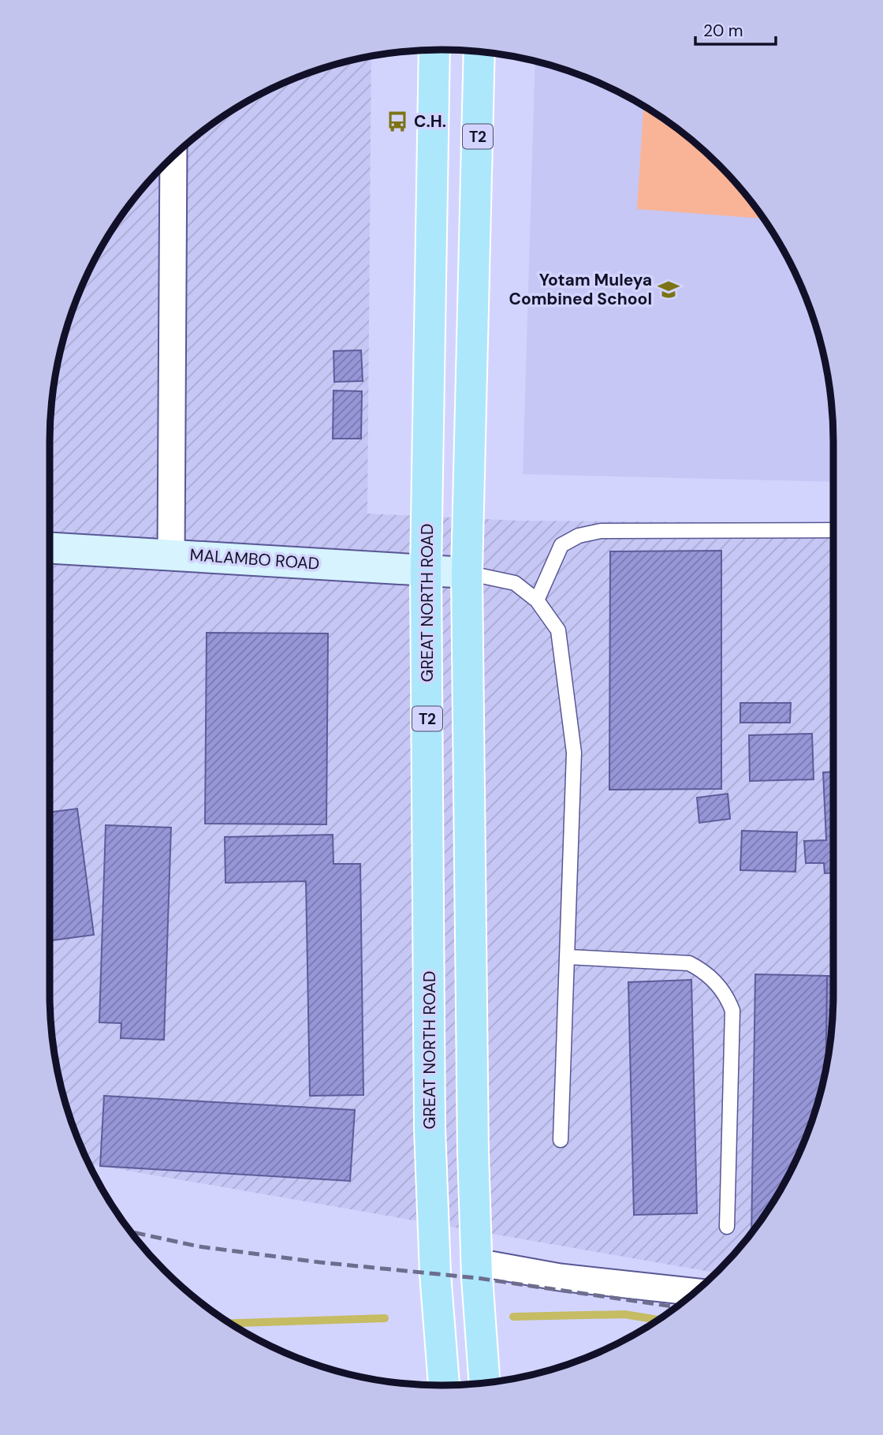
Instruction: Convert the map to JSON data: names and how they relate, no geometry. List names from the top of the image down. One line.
{"streets":{"main road":["T2","GREAT NORTH ROAD"],"street":["MALAMBO ROAD"]},"crossings":[["T2","MALAMBO ROAD"],["MALAMBO ROAD","GREAT NORTH ROAD"]],"places":{"bus stop":["C.H."],"school or university":["Yotam Muleya Combined School"]},"scale_bar":"20 m"}
